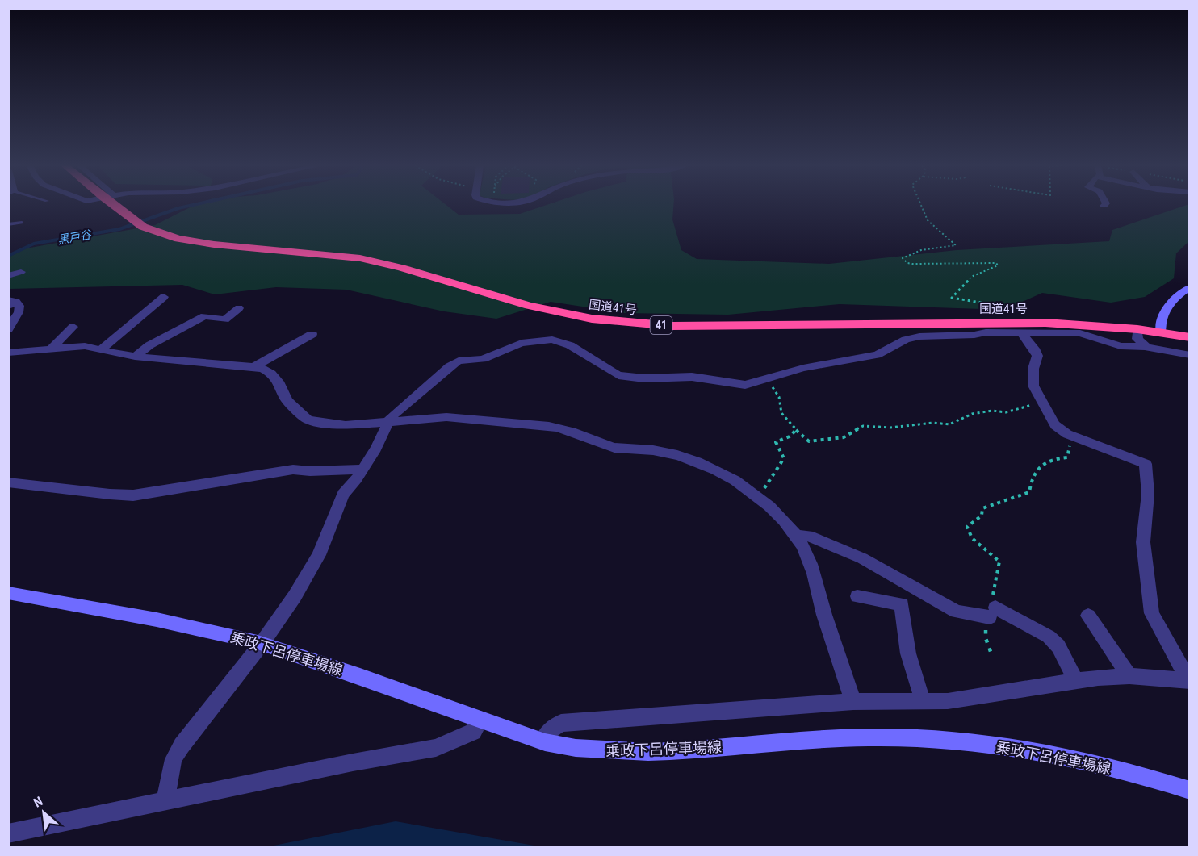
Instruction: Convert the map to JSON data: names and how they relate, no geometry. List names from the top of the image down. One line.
{"streets":{"highway":["国道41号","41"],"main road":["乗政下呂停車場線"]},"water":["黒戸谷"],"north":"top left"}
